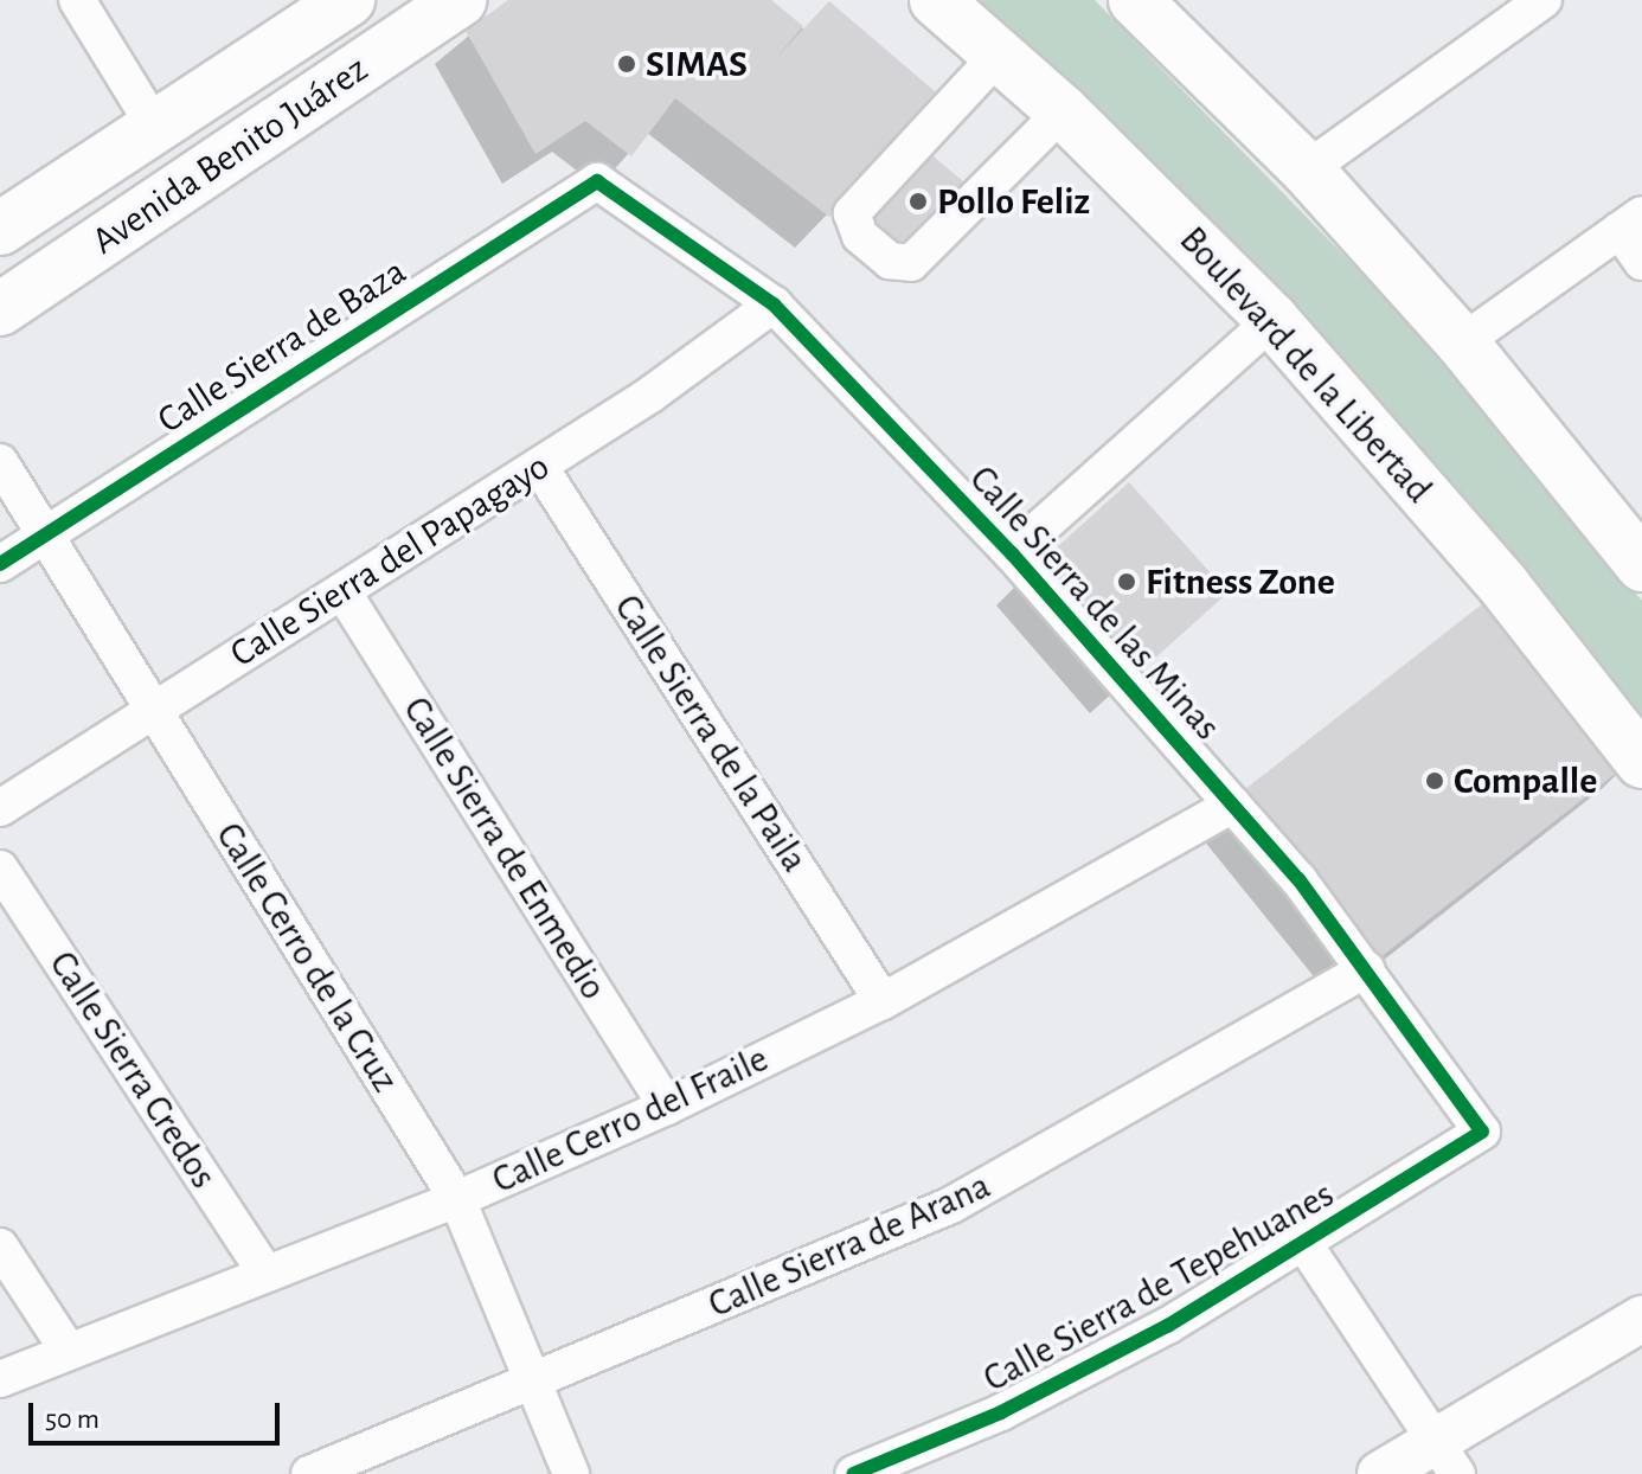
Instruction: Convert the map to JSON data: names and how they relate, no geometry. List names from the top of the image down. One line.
{"streets":{"main road":["Avenida Benito Juárez","Boulevard de la Libertad"],"street":["Calle Sierra de Baza","Calle Sierra del Papagayo","Calle Sierra de las Minas","Calle Sierra de la Paila","Calle Sierra de Enmedio","Calle Cerro de la Cruz","Calle Sierra Credos","Calle Cerro del Fraile","Calle Sierra de Arana","Calle Sierra de Tepehuanes"]},"crossings":[["Calle Sierra de Baza","Calle Sierra de las Minas"],["Calle Sierra de Baza","Calle Cerro de la Cruz"],["Calle Sierra del Papagayo","Calle Sierra de las Minas"],["Calle Sierra del Papagayo","Calle Sierra de la Paila"],["Calle Sierra del Papagayo","Calle Sierra de Enmedio"],["Calle Sierra del Papagayo","Calle Cerro de la Cruz"],["Calle Sierra de las Minas","Calle Cerro del Fraile"],["Calle Sierra de las Minas","Calle Sierra de Arana"],["Calle Sierra de las Minas","Calle Sierra de Tepehuanes"],["Calle Sierra de la Paila","Calle Cerro del Fraile"],["Calle Sierra de Enmedio","Calle Cerro del Fraile"],["Calle Cerro de la Cruz","Calle Cerro del Fraile"],["Calle Cerro de la Cruz","Calle Sierra de Arana"],["Calle Sierra Credos","Calle Cerro del Fraile"]],"places":["SIMAS","Pollo Feliz","Fitness Zone","Compalle"],"scale_bar":"50 m"}
